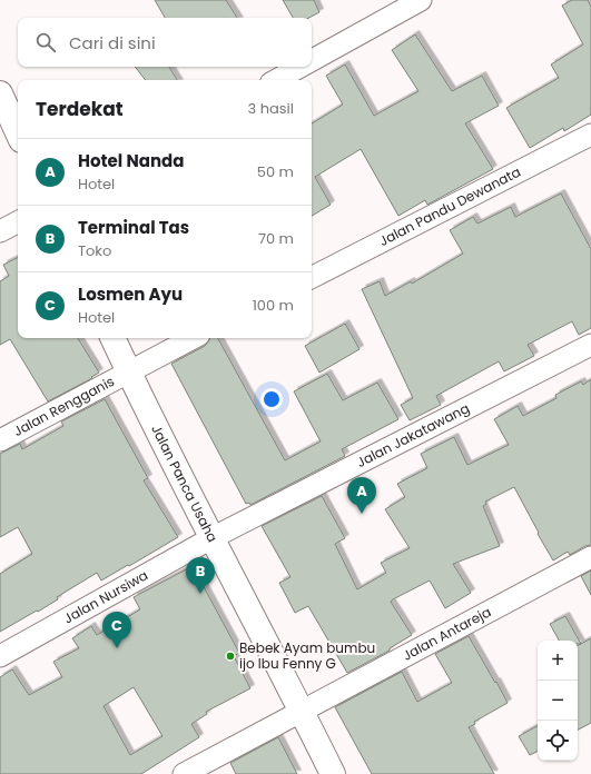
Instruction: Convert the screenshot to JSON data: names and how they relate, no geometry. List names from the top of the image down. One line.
{"streets":{"main road":["Jalan Panca Usaha"],"street":["Jalan Pandu Dewanata","Jalan Rengganis","Jalan Jakatawang","Jalan Nursiwa","Jalan Antareja"]},"crossings":[["Jalan Rengganis","Jalan Panca Usaha"],["Jalan Jakatawang","Jalan Panca Usaha"],["Jalan Jakatawang","Jalan Nursiwa"],["Jalan Panca Usaha","Jalan Nursiwa"],["Jalan Panca Usaha","Jalan Antareja"]],"places":["Bebek Ayam bumbu ijo Ibu Fenny G"],"page":{"search":"Cari di sini","heading":["Terdekat","3 hasil"],"list":[{"mark":"A","name":"Hotel Nanda","note":"Hotel","value":"50 m"},{"mark":"B","name":"Terminal Tas","note":"Toko","value":"70 m"},{"mark":"C","name":"Losmen Ayu","note":"Hotel","value":"100 m"}],"pins":["A","B","C"],"map_buttons":["+","−"]}}
